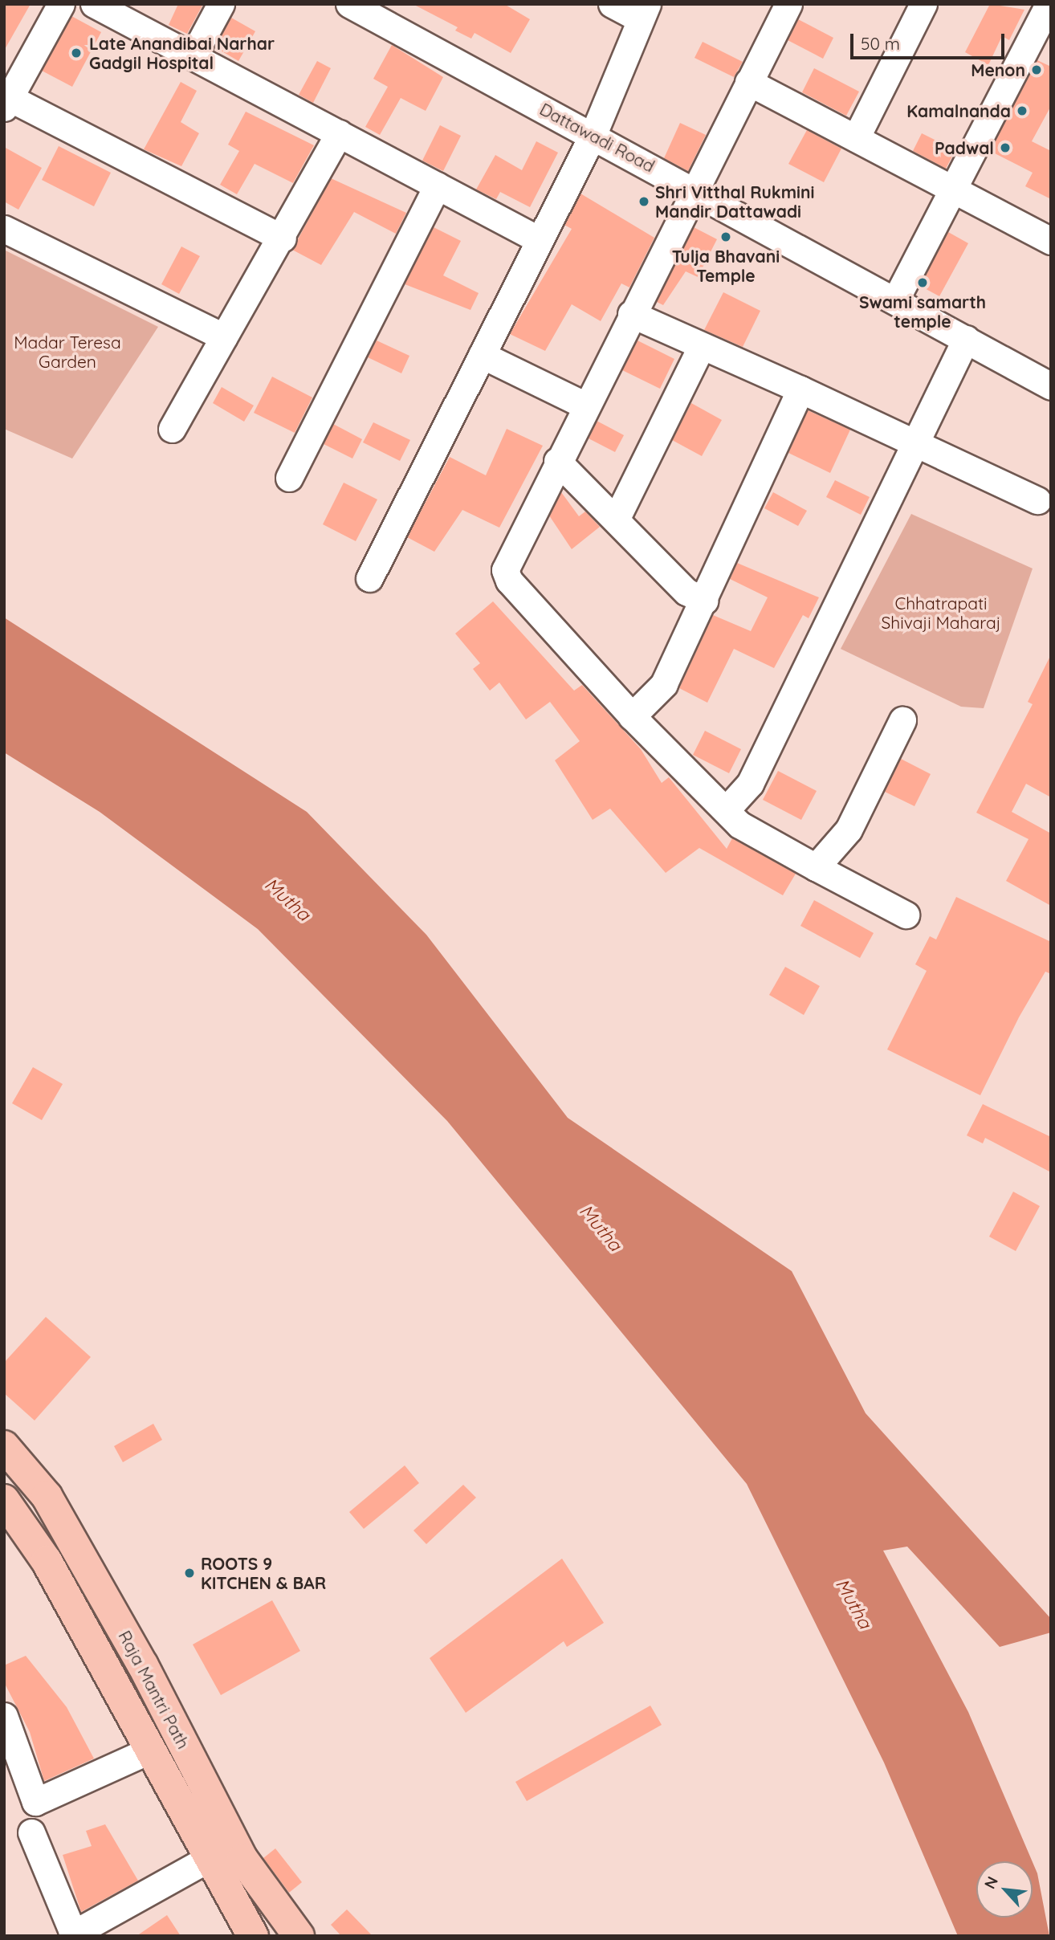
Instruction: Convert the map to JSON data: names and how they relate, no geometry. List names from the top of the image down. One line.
{"streets":{"main road":["Raja Mantri Path"],"street":["Dattawadi Road"]},"water":["Mutha"],"parks":["Madar Teresa Garden","Chhatrapati Shivaji Maharaj"],"places":["Late Anandibai Narhar Gadgil Hospital","Menon","Kamalnanda","Padwal","Shri Vitthal Rukmini Mandir Dattawadi","Tulja Bhavani Temple","Swami samarth temple","ROOTS 9 KITCHEN & BAR"],"scale_bar":"50 m","north":"top left"}
